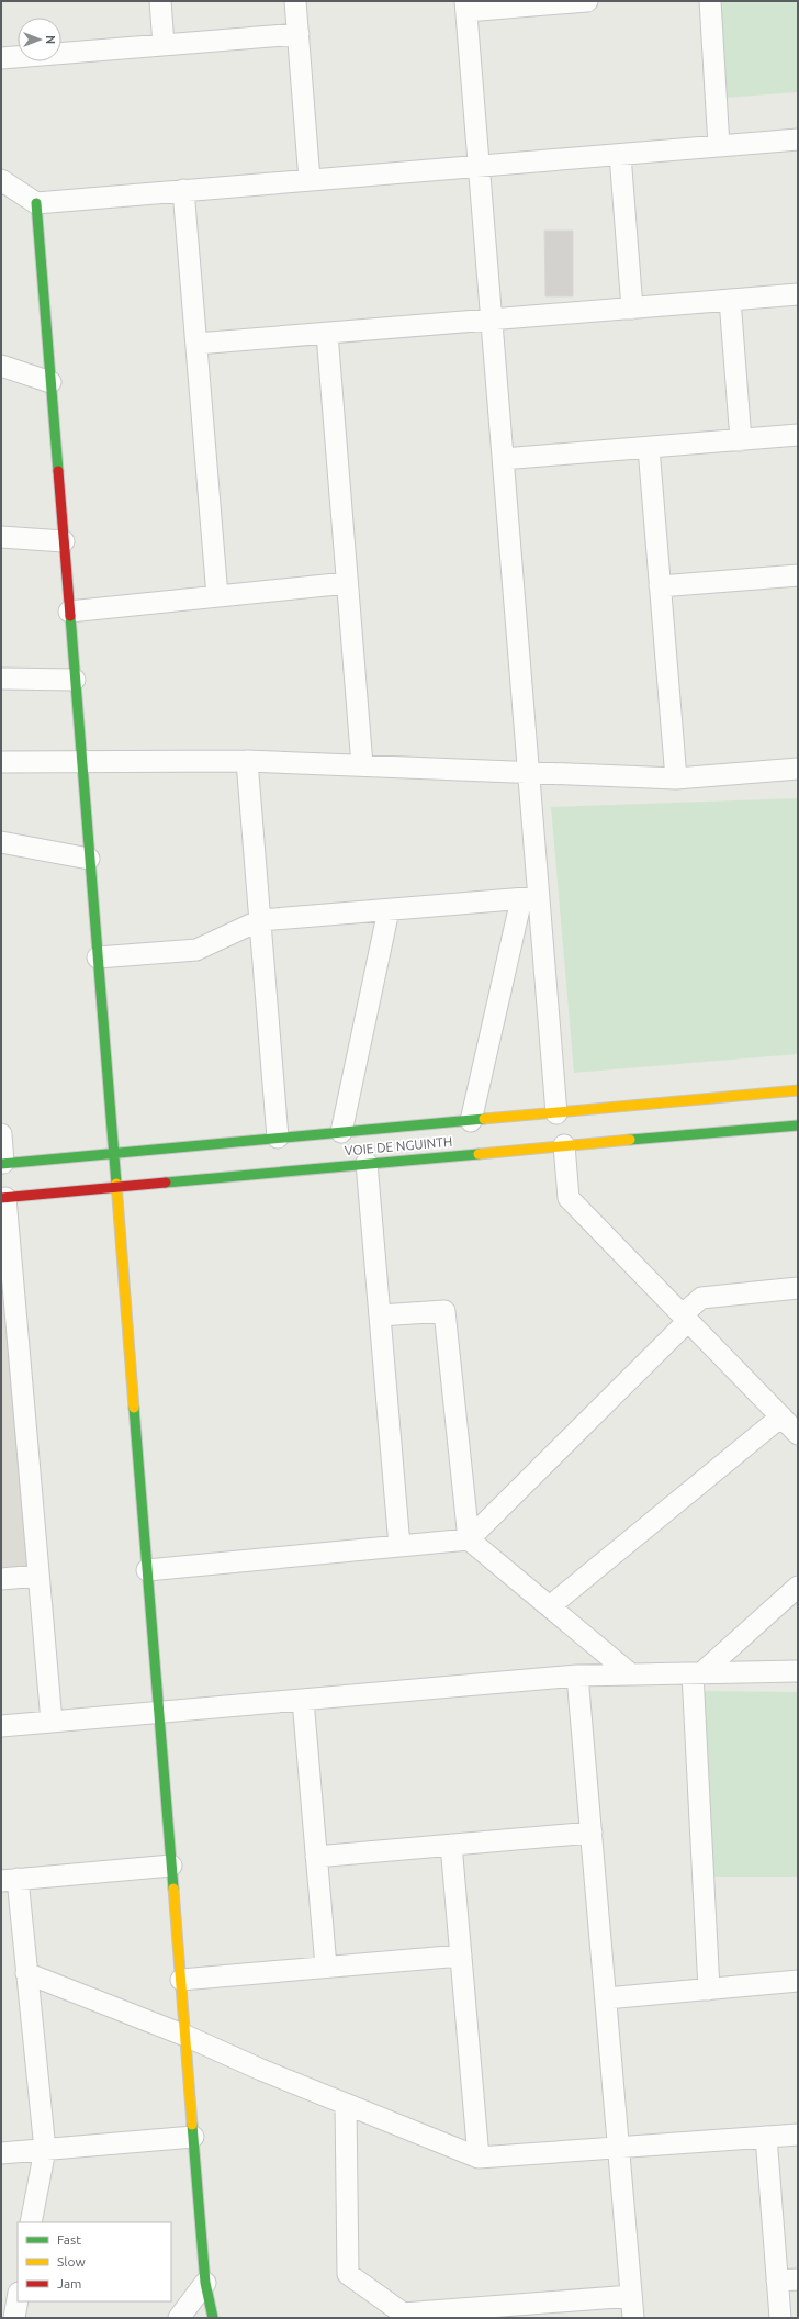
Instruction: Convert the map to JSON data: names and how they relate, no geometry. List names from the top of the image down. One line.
{"streets":{"main road":["VOIE DE NGUINTH"]},"legend":["Fast","Slow","Jam"],"north":"right"}
